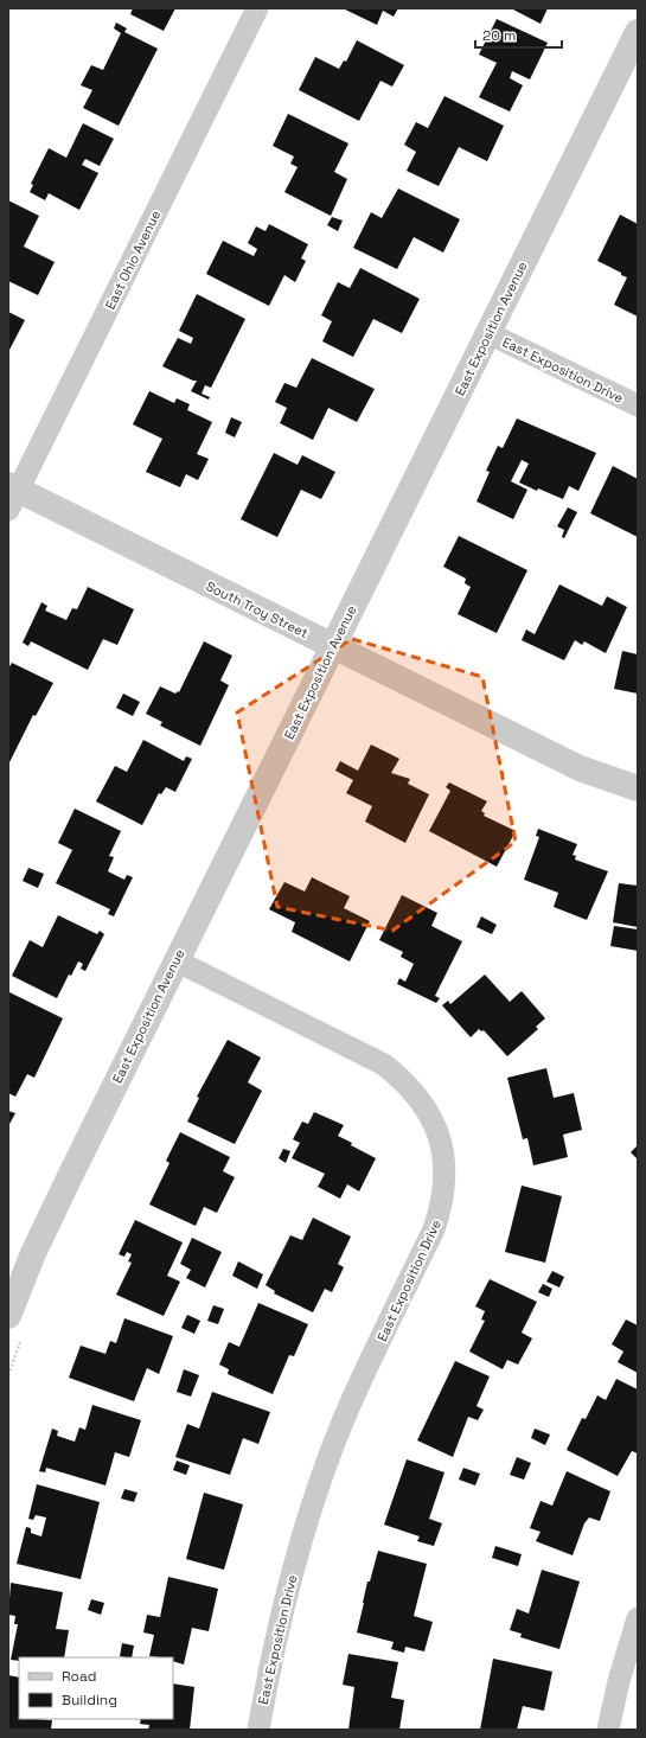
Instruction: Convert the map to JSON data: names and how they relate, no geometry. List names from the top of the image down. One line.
{"streets":{"street":["East Ohio Avenue","East Exposition Avenue","East Exposition Drive","South Troy Street"]},"crossings":[["East Ohio Avenue","South Troy Street"],["East Exposition Avenue","East Exposition Drive"],["East Exposition Avenue","South Troy Street"]],"legend":["Road","Building"],"scale_bar":"20 m"}
